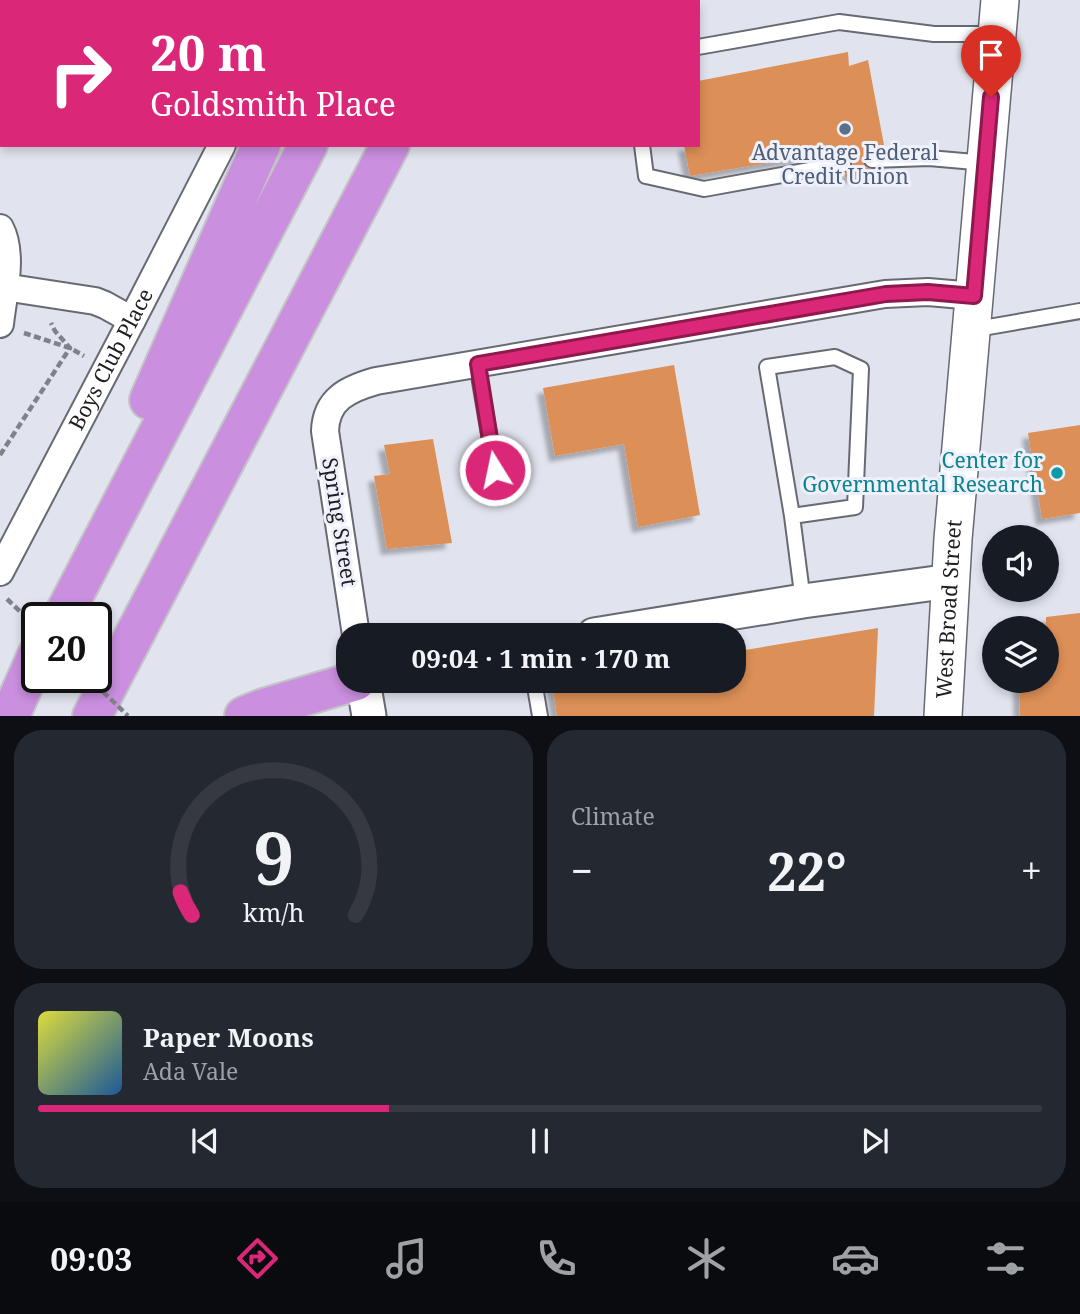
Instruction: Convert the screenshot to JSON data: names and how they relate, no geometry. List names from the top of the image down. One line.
{"streets":{"main road":["West Broad Street"],"street":["Boys Club Place","Spring Street"]},"places":["Advantage Federal Credit Union","Center for Governmental Research"],"page":{"turn":["20 m","Goldsmith Place"],"limit":"20","trip":"09:04 · 1 min · 170 m","tile":"Climate","heat":["−","22°","+"],"song":["Paper Moons","Ada Vale"],"tabs":"09:03","gauge":["9","km/h"]}}
